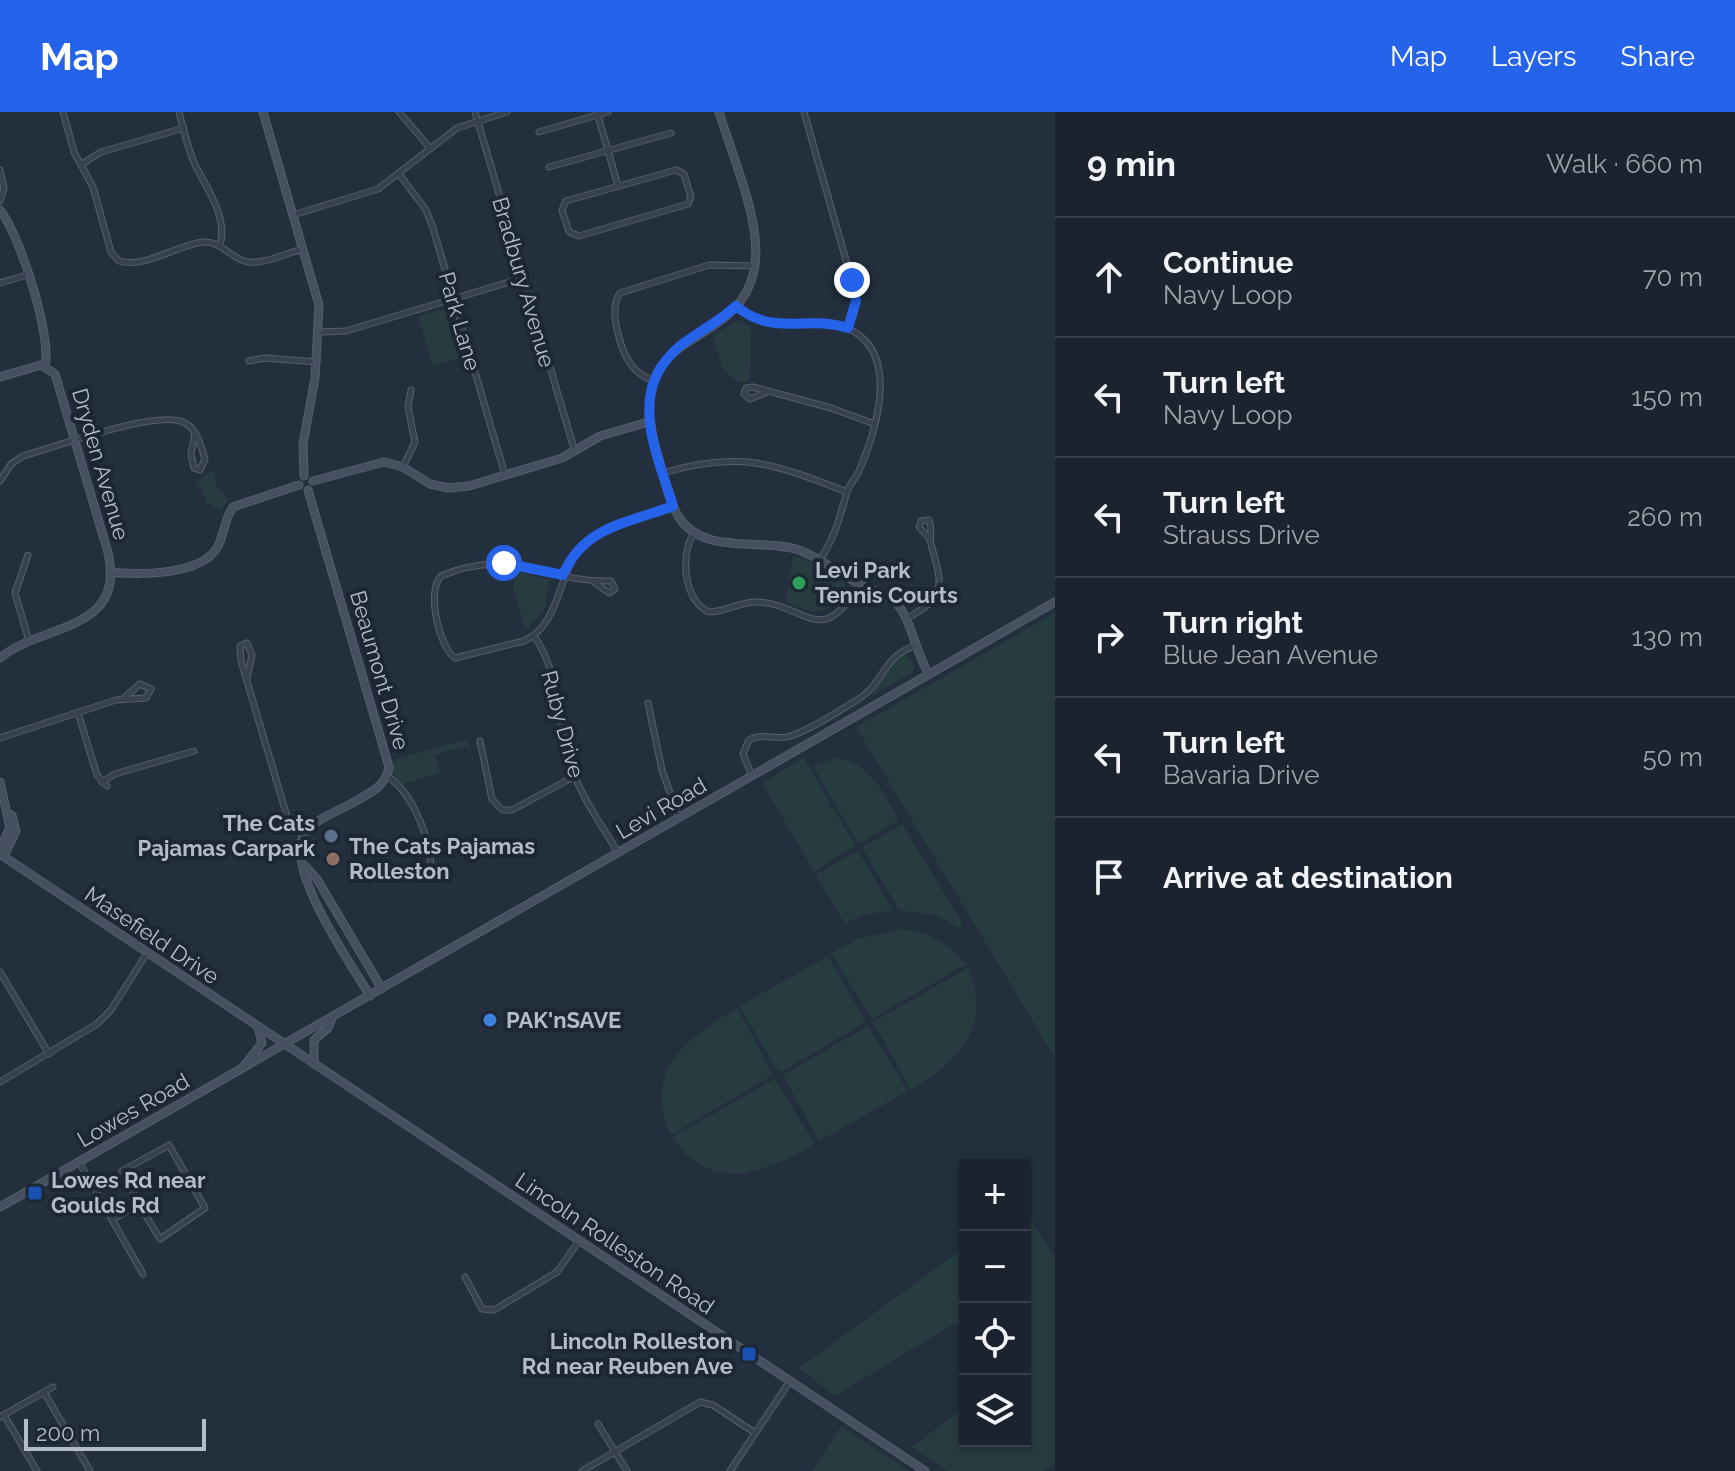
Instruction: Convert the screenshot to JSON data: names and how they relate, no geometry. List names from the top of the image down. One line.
{"streets":{"street":["Bradbury Avenue","Park Lane","Dryden Avenue","Beaumont Drive","Ruby Drive","Levi Road","Masefield Drive","Lowes Road","Lincoln Rolleston Road"]},"crossings":[["Ruby Drive","Levi Road"],["Levi Road","Masefield Drive"],["Levi Road","Lowes Road"],["Levi Road","Lincoln Rolleston Road"],["Masefield Drive","Lowes Road"],["Masefield Drive","Lincoln Rolleston Road"],["Lowes Road","Lincoln Rolleston Road"]],"places":{"other":["Levi Park Tennis Courts","The Cats Pajamas Carpark","The Cats Pajamas Rolleston","PAK'nSAVE"],"transit":["Lowes Rd near Goulds Rd","Lincoln Rolleston Rd near Reuben Ave"]},"scale_bar":"200 m","page":{"header":"Map","nav":["Map","Layers","Share"],"heading":["9 min","Walk · 660 m"],"list":[["Continue","Navy Loop","70 m"],["Turn left","Navy Loop","150 m"],["Turn left","Strauss Drive","260 m"],["Turn right","Blue Jean Avenue","130 m"],["Turn left","Bavaria Drive","50 m"],"Arrive at destination"],"map_buttons":["+","−"],"scale":"200 m"}}
